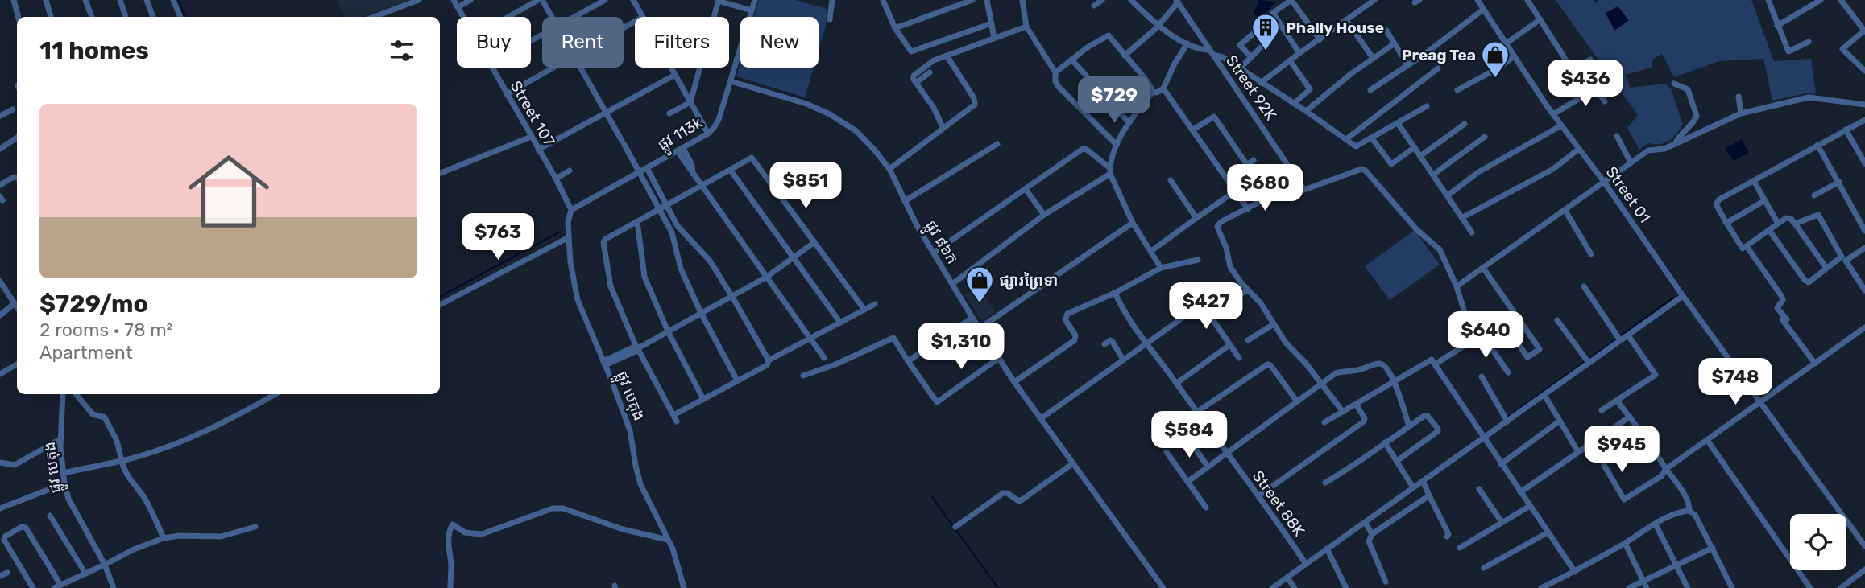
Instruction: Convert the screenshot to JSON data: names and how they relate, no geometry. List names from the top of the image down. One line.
{"streets":{"street":["Street 92K","Street 107","ផ្លូវ 113k","Street 01","ផ្លូវ ៨៦ក","ផ្លូវ បេតុង","Street 88K"]},"crossings":[["Street 107","ផ្លូវ 113k"],["Street 107","ផ្លូវ បេតុង"],["ផ្លូវ 113k","ផ្លូវ ៨៦ក"],["ផ្លូវ 113k","ផ្លូវ បេតុង"]],"places":{"building":["Phally House"],"shop":["Preag Tea","ផ្សារព្រៃទា"]},"page":{"chip":["Buy","Rent","Filters","New"],"heading":"11 homes","price":["$436","$729","$851","$680","$763","$427","$640","$1,310","$748","$584","$945"],"list":[{"name":"$729/mo","note":"2 rooms · 78 m² · Apartment"}]}}
